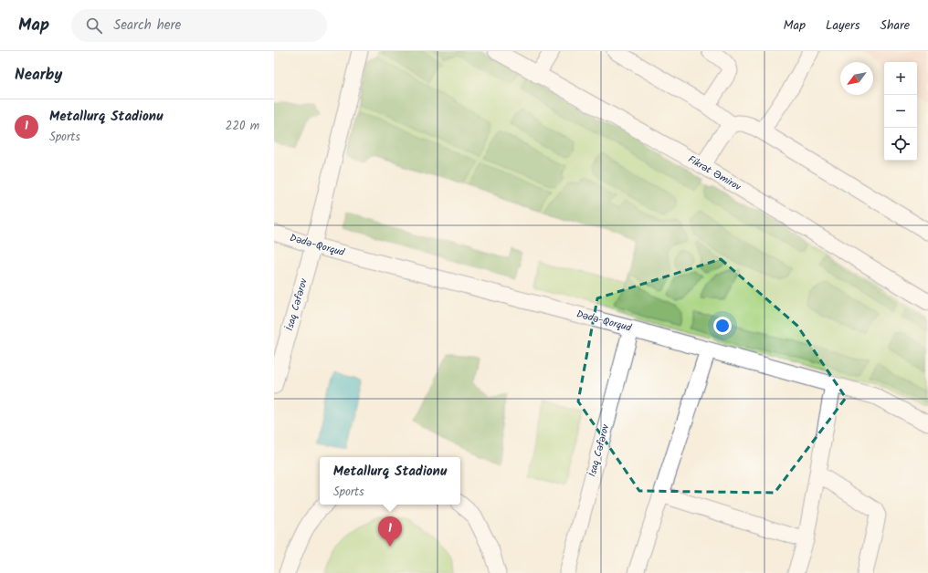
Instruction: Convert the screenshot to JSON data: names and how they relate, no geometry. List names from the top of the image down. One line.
{"streets":{"street":["Fikrət Əmirov","Dədə-Qorqud","İsaq Cəfərov"]},"crossings":[["Dədə-Qorqud","İsaq Cəfərov"]],"north":"bottom left","page":{"header":"Map","search":"Search here","nav":["Map","Layers","Share"],"heading":"Nearby","map_buttons":["+","−"],"list":[{"mark":"1","name":"Metallurq Stadionu","note":"Sports","value":"220 m"}],"popup":["Metallurq Stadionu","Sports"],"pins":"1"}}
